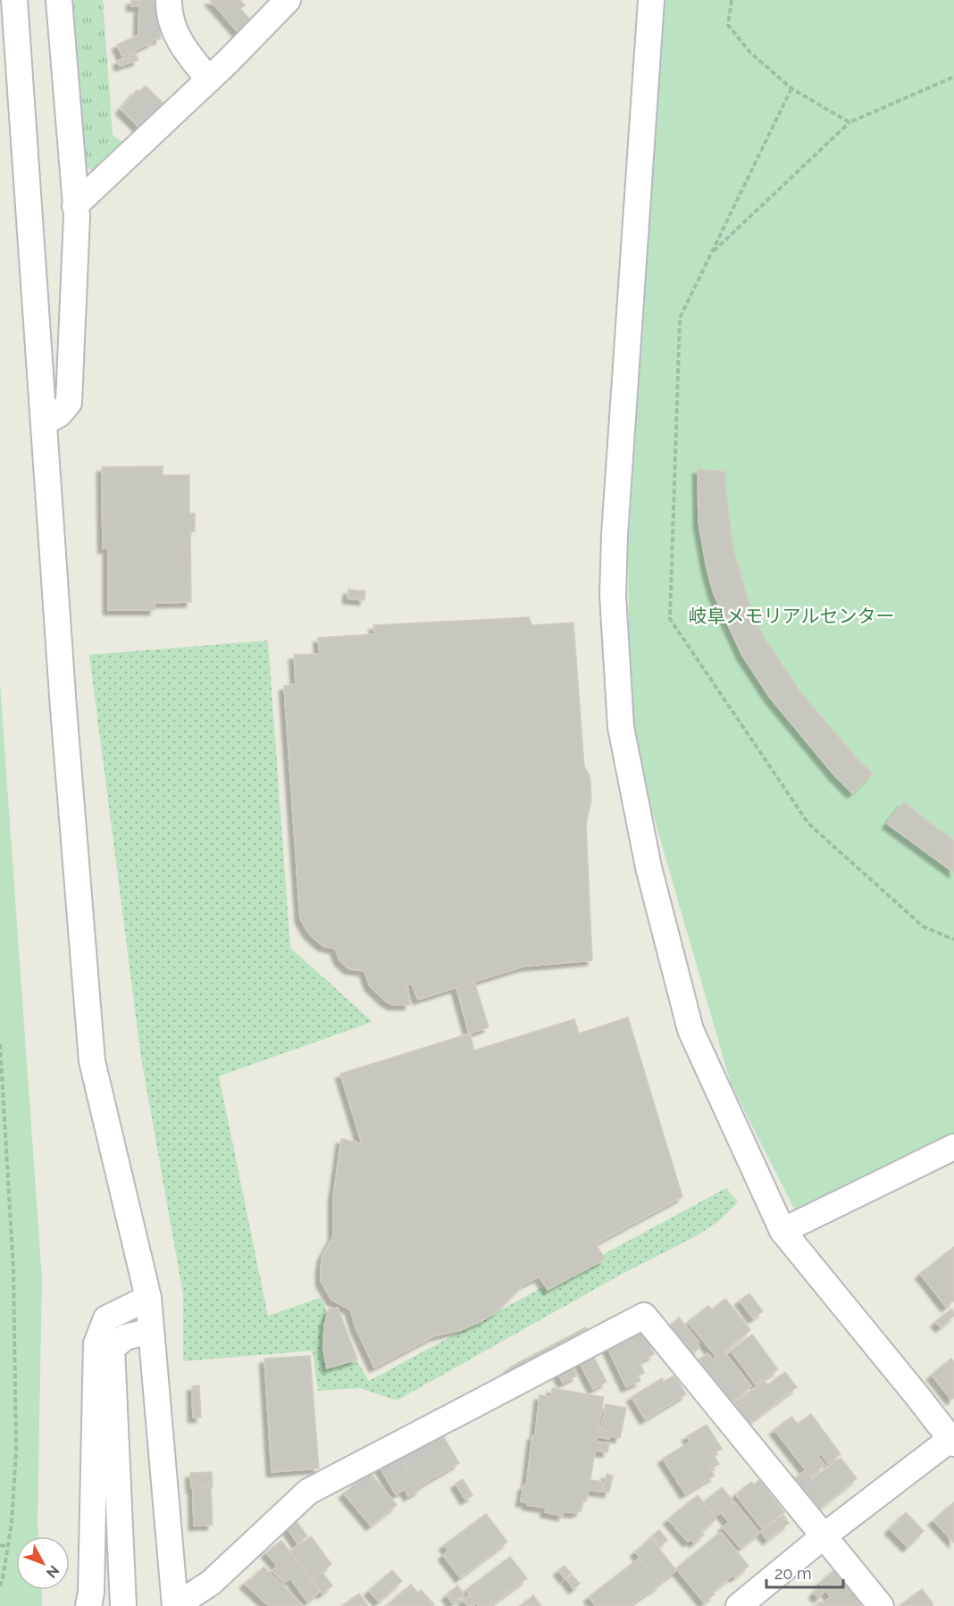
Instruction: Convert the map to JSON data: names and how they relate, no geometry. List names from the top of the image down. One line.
{"parks":["岐阜メモリアルセンター"],"scale_bar":"20 m","north":"bottom right"}
